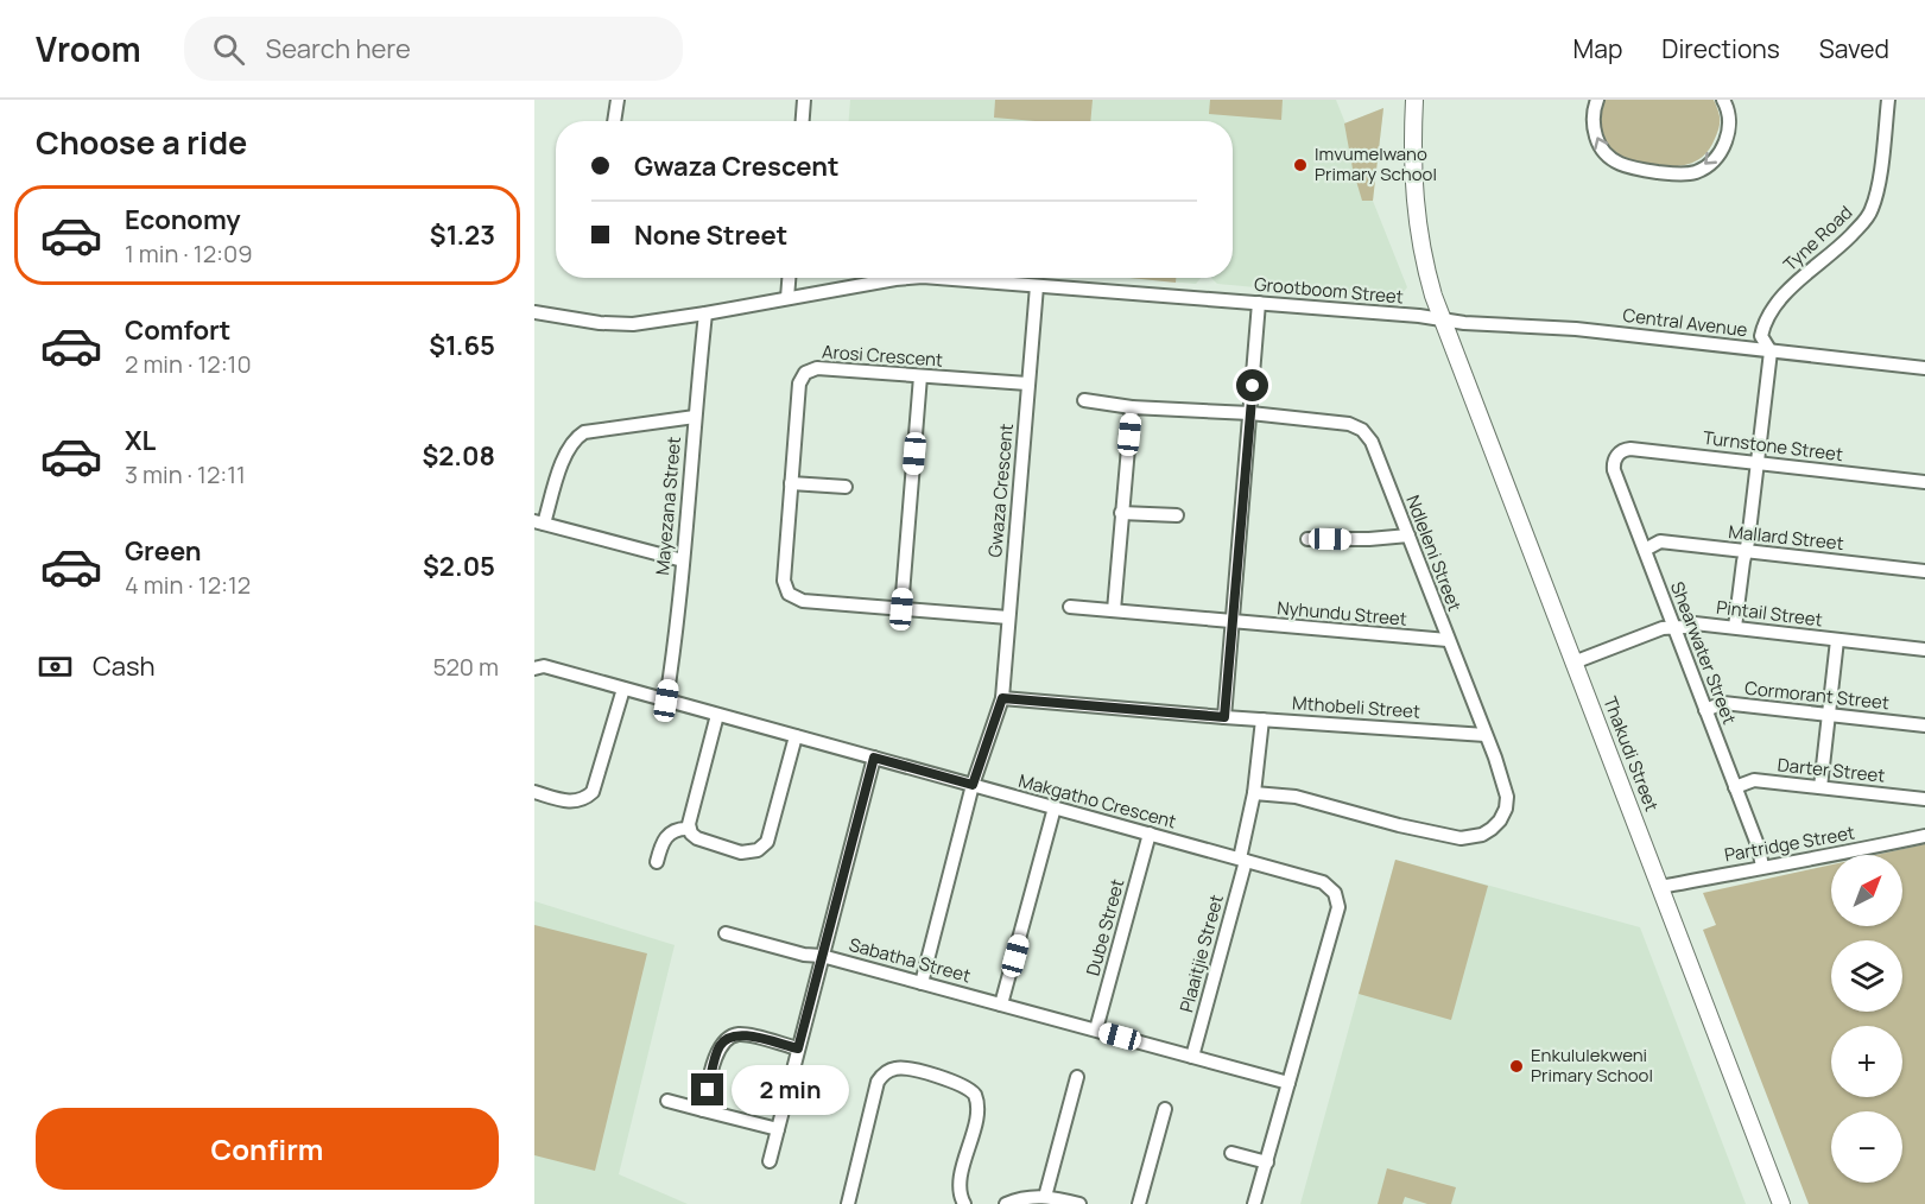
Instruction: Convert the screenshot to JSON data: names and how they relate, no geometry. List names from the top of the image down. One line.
{"streets":{"street":["Tyne Road","Grootboom Street","Central Avenue","Arosi Crescent","Turnstone Street","Gwaza Crescent","Mayezana Street","Mallard Street","Ndleleni Street","Nyhundu Street","Pintail Street","Shearwater Street","Cormorant Street","Mthobeli Street","Thakudi Street","Darter Street","Makgatho Crescent","Partridge Street","Dube Street","Plaaitjie Street","Sabatha Street"]},"crossings":[["Tyne Road","Central Avenue"],["Grootboom Street","Central Avenue"],["Grootboom Street","Gwaza Crescent"],["Grootboom Street","Mayezana Street"],["Grootboom Street","Thakudi Street"],["Central Avenue","Thakudi Street"],["Arosi Crescent","Gwaza Crescent"],["Turnstone Street","Shearwater Street"],["Gwaza Crescent","Makgatho Crescent"],["Gwaza Crescent","Sabatha Street"],["Mayezana Street","Makgatho Crescent"],["Mallard Street","Shearwater Street"],["Ndleleni Street","Nyhundu Street"],["Ndleleni Street","Mthobeli Street"],["Ndleleni Street","Plaaitjie Street"],["Pintail Street","Shearwater Street"],["Pintail Street","Thakudi Street"],["Shearwater Street","Cormorant Street"],["Shearwater Street","Darter Street"],["Shearwater Street","Partridge Street"],["Mthobeli Street","Plaaitjie Street"],["Thakudi Street","Partridge Street"],["Makgatho Crescent","Dube Street"],["Makgatho Crescent","Plaaitjie Street"],["Makgatho Crescent","Sabatha Street"],["Dube Street","Sabatha Street"],["Plaaitjie Street","Sabatha Street"]],"places":["Imvumelwano Primary School","Enkululekweni Primary School"],"north":"top right","page":{"header":"Vroom","search":"Search here","nav":["Map","Directions","Saved"],"heading":"Choose a ride","banner":["Gwaza Crescent","None Street"],"list":[{"name":"Economy","note":"1 min · 12:09","value":"$1.23"},{"name":"Comfort","note":"2 min · 12:10","value":"$1.65"},{"name":"XL","note":"3 min · 12:11","value":"$2.08"},{"name":"Green","note":"4 min · 12:12","value":"$2.05"}],"pay":["Cash","520 m"],"map_buttons":["+","−"],"bubble":"2 min","buttons":"Confirm"}}
